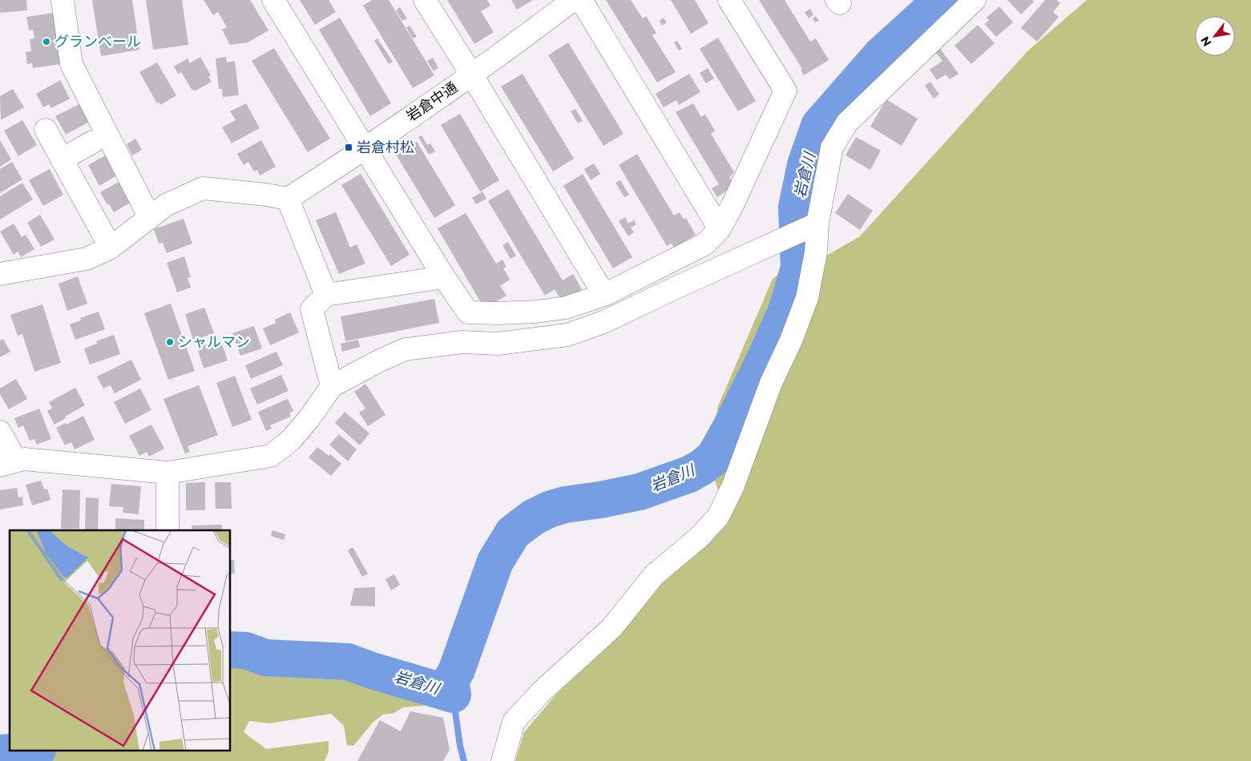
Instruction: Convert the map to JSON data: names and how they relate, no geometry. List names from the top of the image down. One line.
{"streets":{"street":["岩倉中通"]},"water":["岩倉川"],"places":{"other":["グランベール","シャルマン"],"transit":["岩倉村松"]},"north":"bottom left"}
